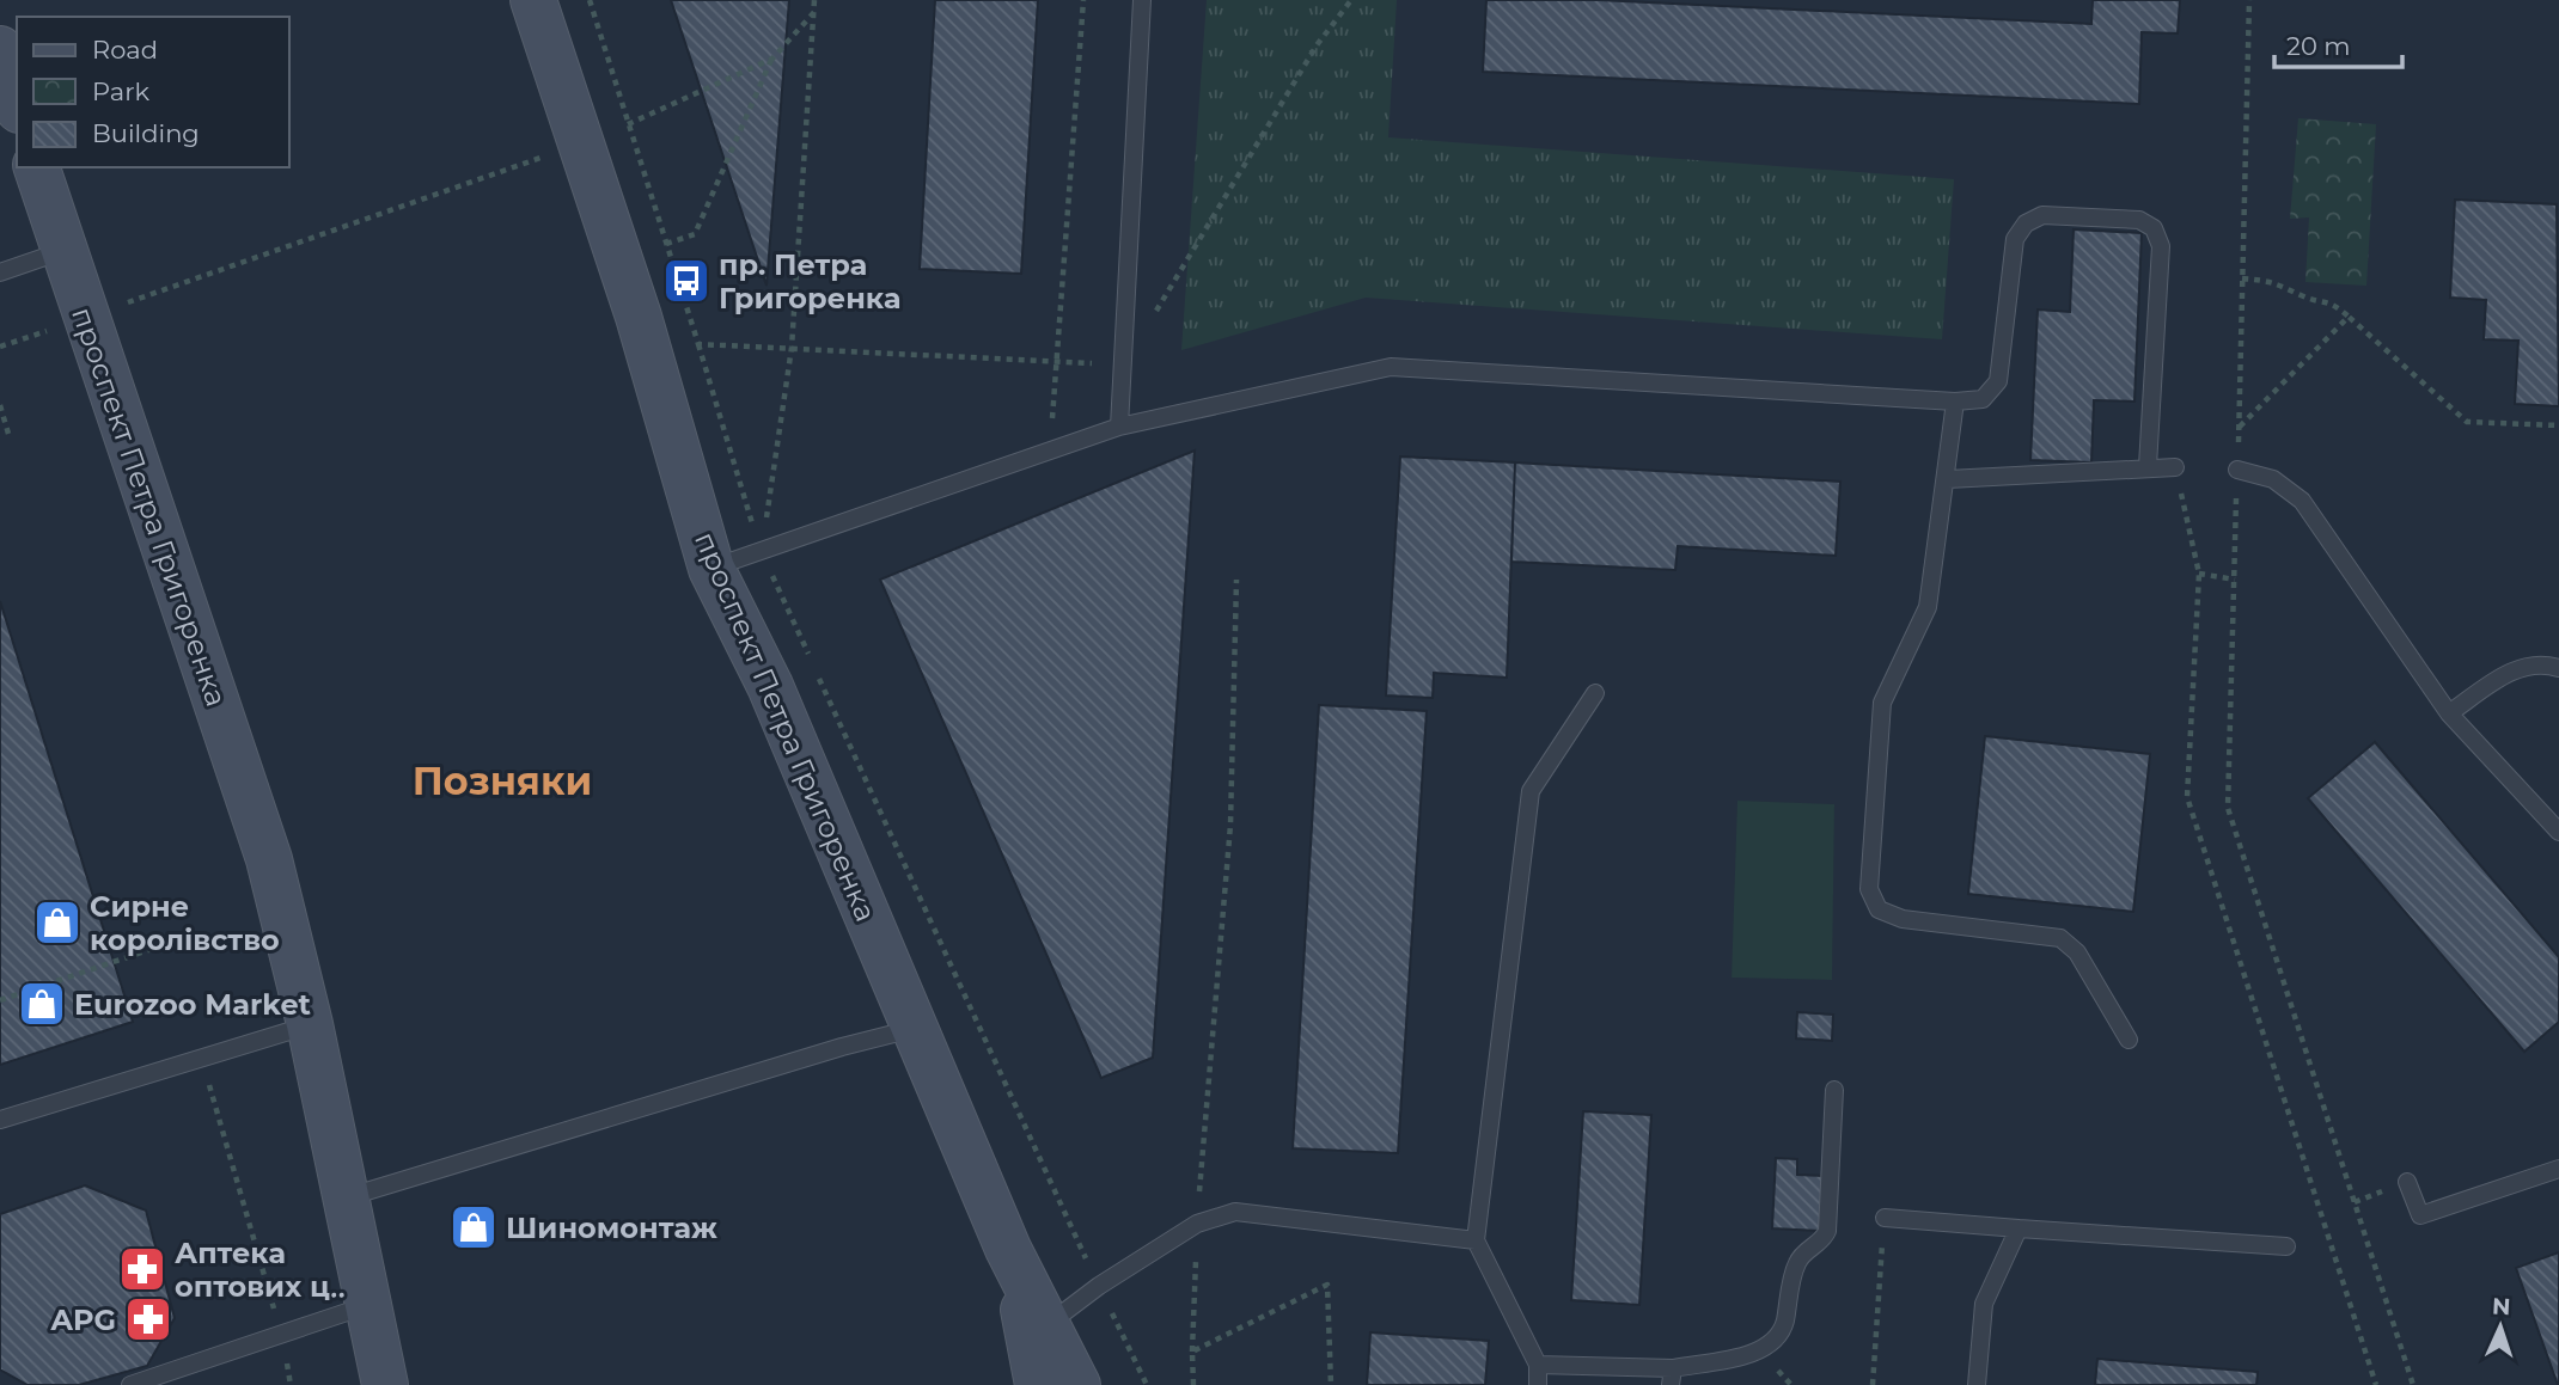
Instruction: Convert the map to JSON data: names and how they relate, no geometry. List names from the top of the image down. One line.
{"streets":{"main road":["проспект Петра Григоренка"]},"districts":["Позняки"],"places":{"bus stop":["пр. Петра Григоренка"],"shop":["Сирне королівство","Eurozoo Market","Шиномонтаж"],"pharmacy":["Аптека оптових ц‥","APG"]},"legend":["Road","Park","Building"],"scale_bar":"20 m","north":"top"}
